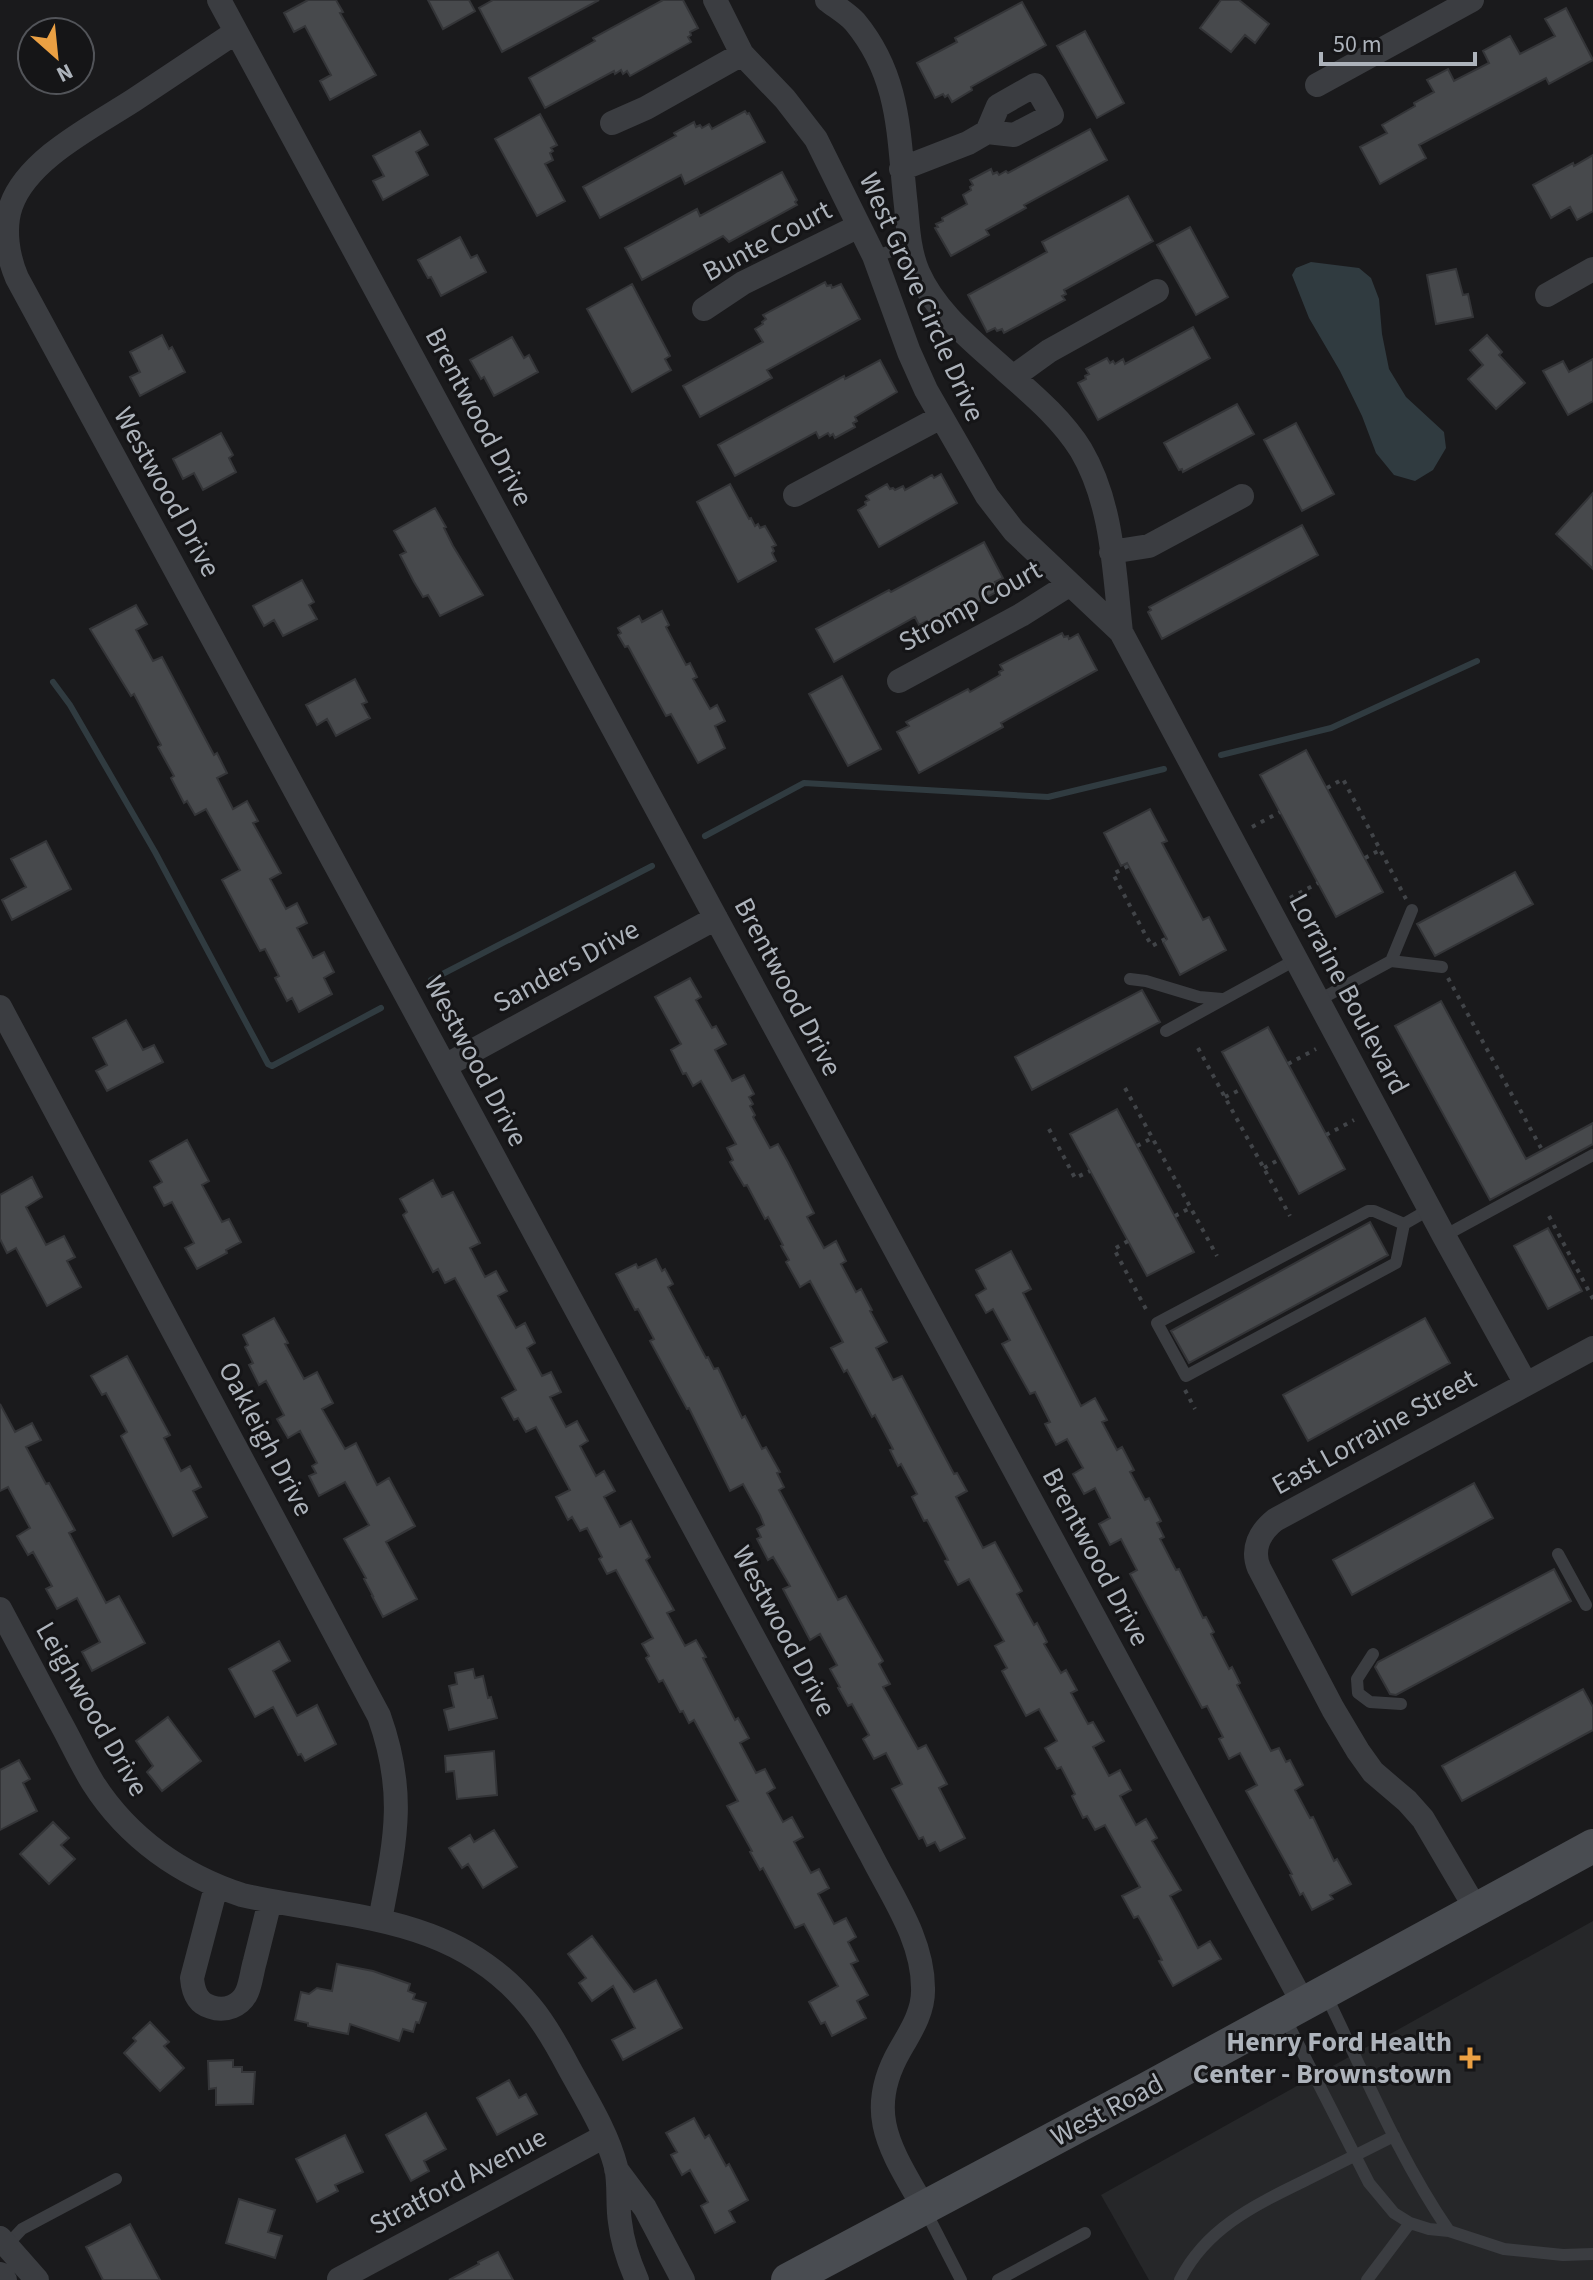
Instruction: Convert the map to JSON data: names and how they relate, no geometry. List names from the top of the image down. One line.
{"streets":{"main road":["West Road"],"street":["Bunte Court","West Grove Circle Drive","Brentwood Drive","Westwood Drive","Stromp Court","Sanders Drive","Lorraine Boulevard","East Lorraine Street","Oakleigh Drive","Leighwood Drive","Stratford Avenue"]},"crossings":[["Bunte Court","West Grove Circle Drive"],["West Grove Circle Drive","Stromp Court"],["West Grove Circle Drive","Lorraine Boulevard"],["Brentwood Drive","Westwood Drive"],["Brentwood Drive","Sanders Drive"],["Brentwood Drive","West Road"],["Westwood Drive","Sanders Drive"],["Westwood Drive","West Road"],["Lorraine Boulevard","East Lorraine Street"],["Oakleigh Drive","Leighwood Drive"],["Leighwood Drive","Stratford Avenue"]],"places":{"health":["Henry Ford Health Center - Brownstown"]},"scale_bar":"50 m","north":"bottom right"}
